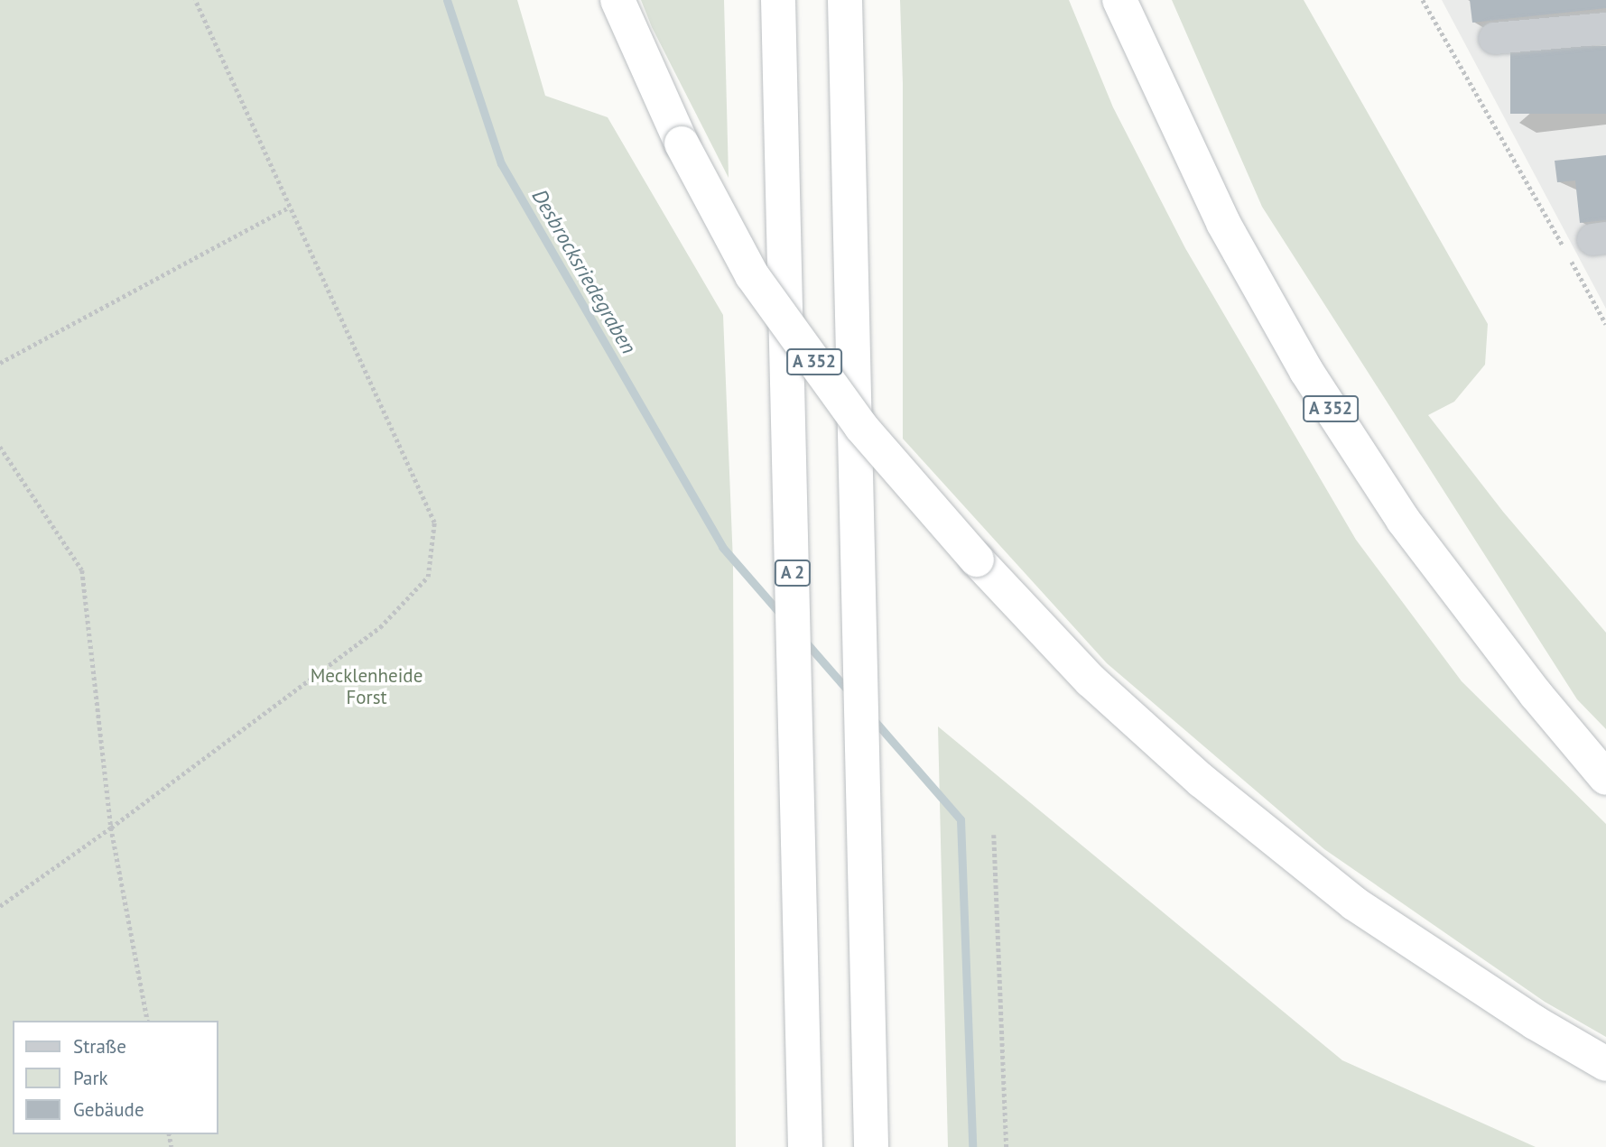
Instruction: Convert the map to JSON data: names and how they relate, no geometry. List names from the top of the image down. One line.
{"streets":{"highway":["A 352","A 2"]},"water":["Desbrocksriedegraben"],"parks":["Mecklenheide Forst"],"legend":["Straße","Park","Gebäude"]}
